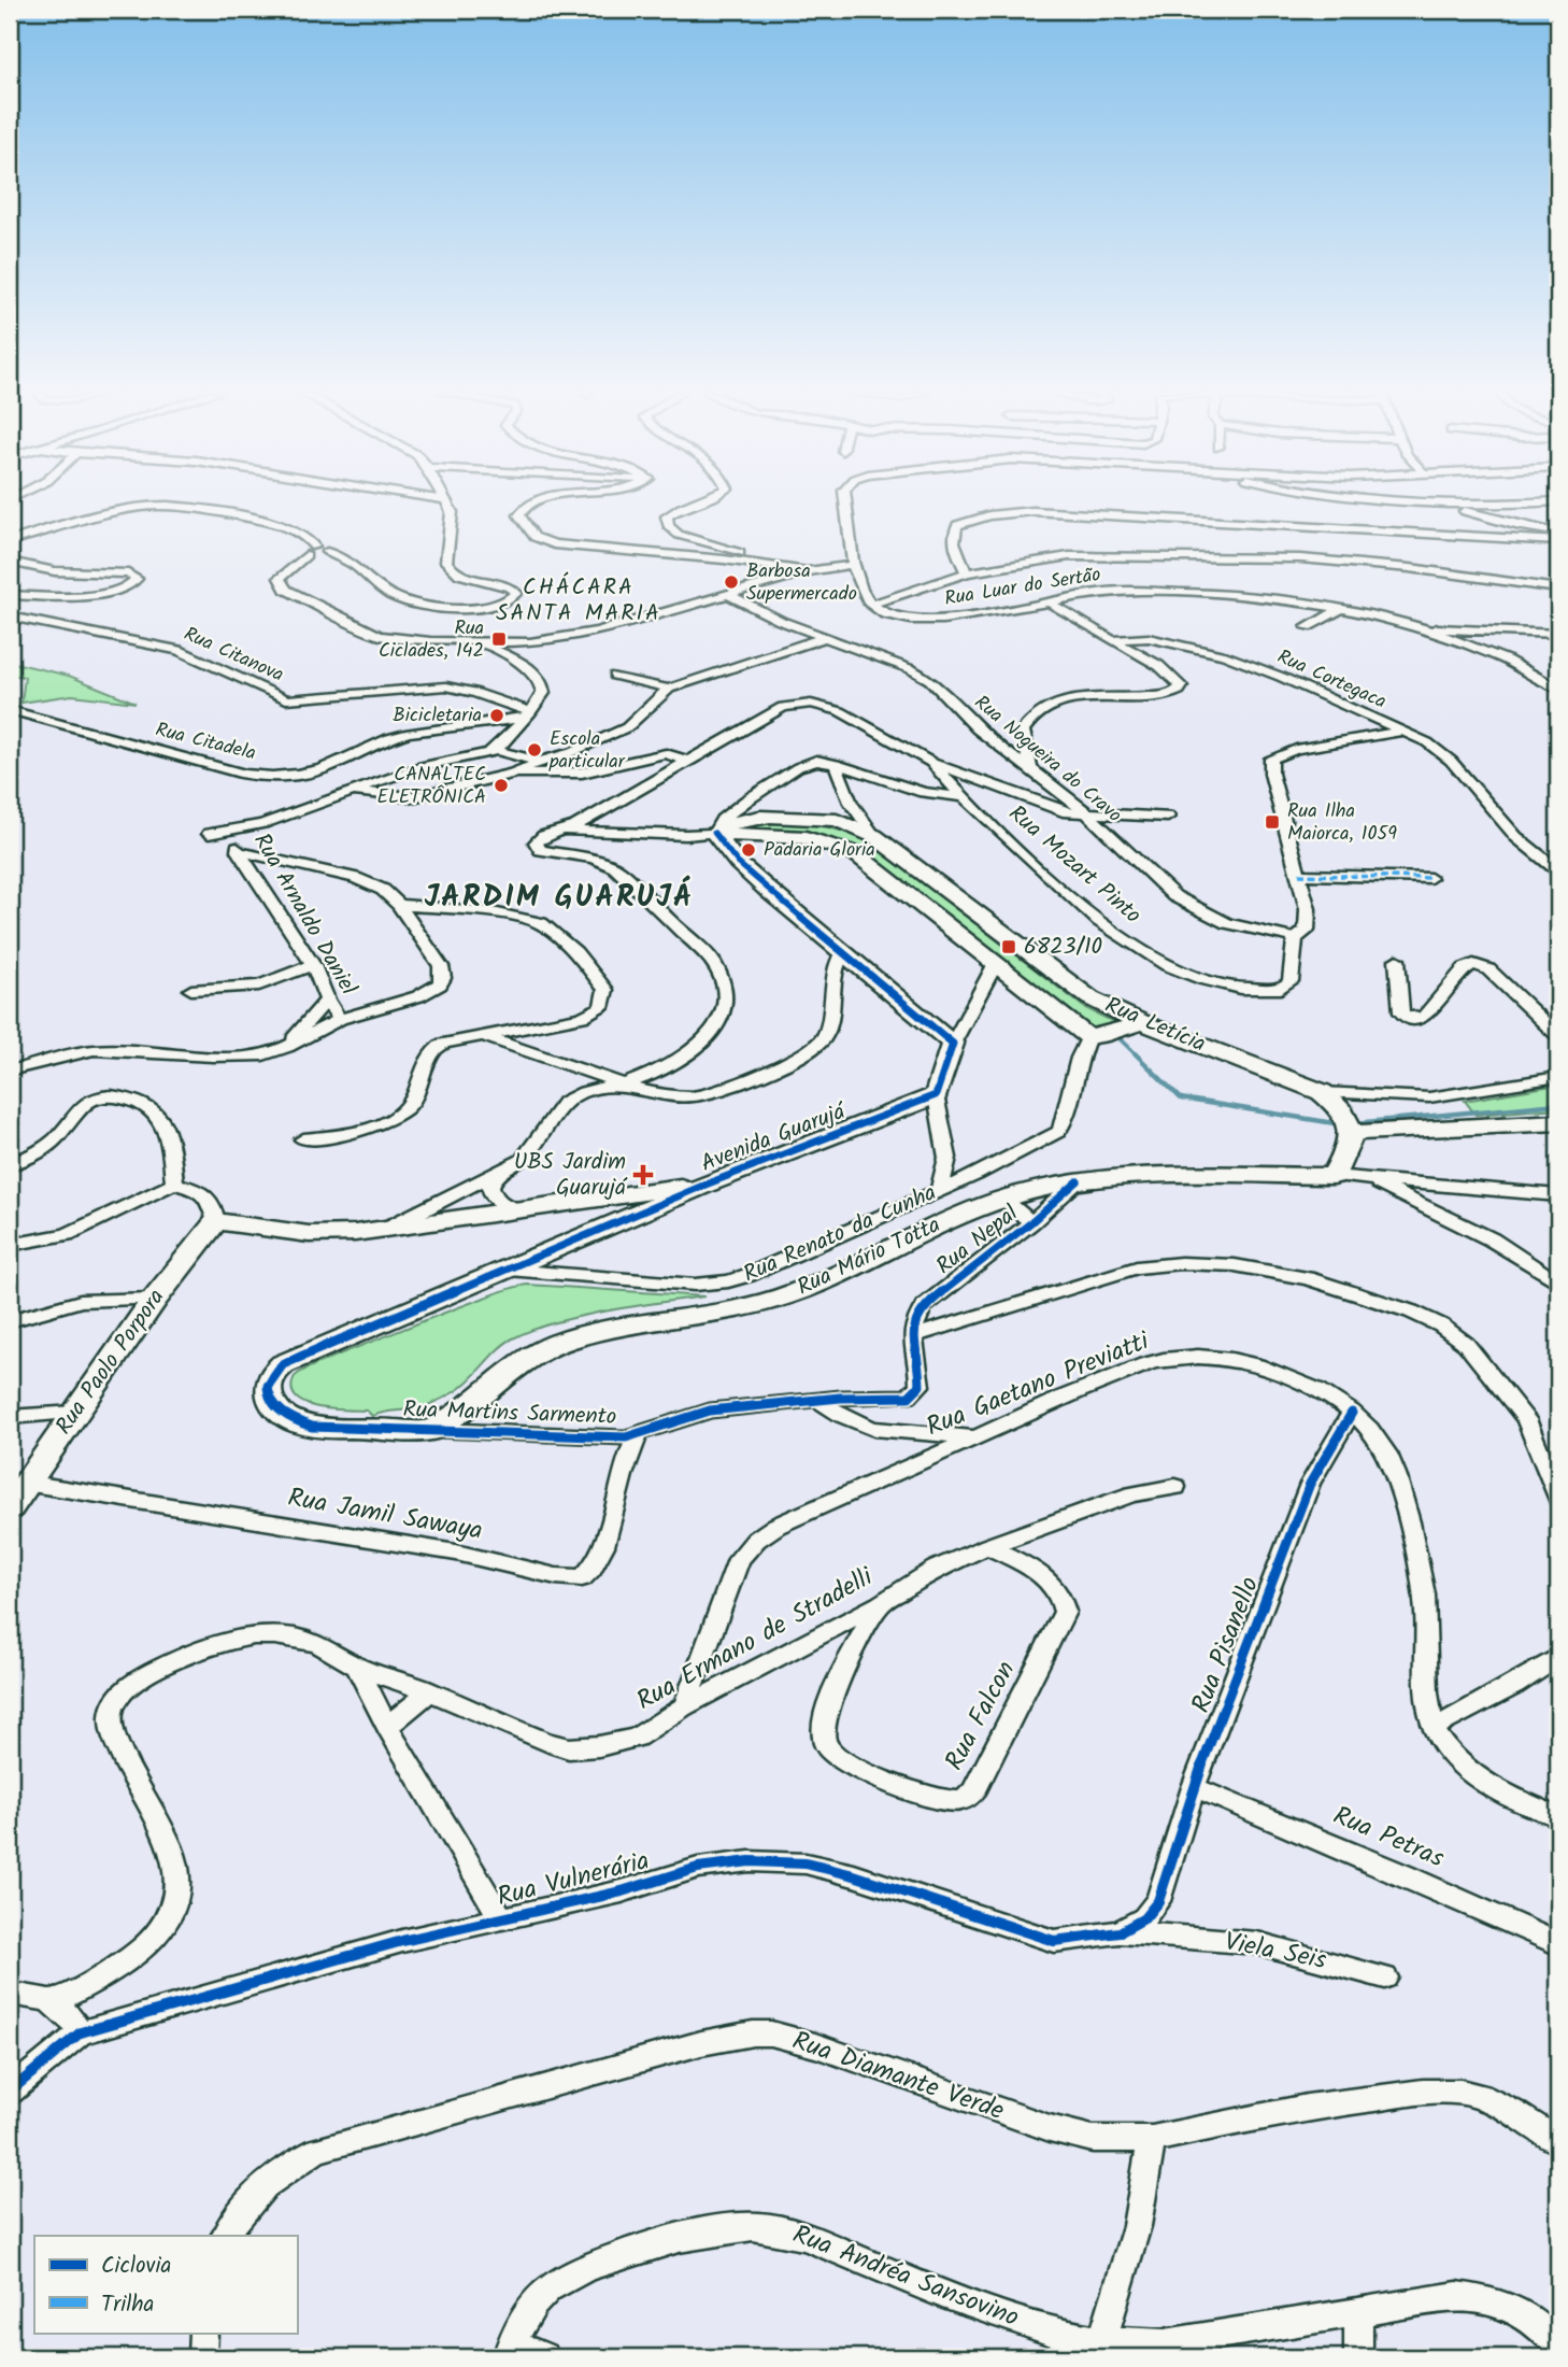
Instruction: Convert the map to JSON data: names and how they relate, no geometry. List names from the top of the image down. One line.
{"streets":{"street":["Rua Luar do Sertão","Rua Citanova","Rua Cortegaca","Rua Citadela","Rua Nogueira do Cravo","Rua Mozart Pinto","Rua Arnaldo Daniel","Rua Letícia","Avenida Guarujá","Rua Renato da Cunha","Rua Nepal","Rua Mário Totta","Rua Paolo Porpora","Rua Gaetano Previatti","Rua Martins Sarmento","Rua Jamil Sawaya","Rua Ermano de Stradelli","Rua Pisanello","Rua Falcon","Rua Petras","Rua Vulnerária","Viela Seis","Rua Diamante Verde","Rua Andréa Sansovino"]},"crossings":[["Rua Citanova","Rua Citadela"],["Rua Nogueira do Cravo","Rua Mozart Pinto"],["Avenida Guarujá","Rua Renato da Cunha"],["Avenida Guarujá","Rua Martins Sarmento"],["Rua Nepal","Rua Mário Totta"],["Rua Nepal","Rua Martins Sarmento"],["Rua Mário Totta","Rua Martins Sarmento"],["Rua Paolo Porpora","Rua Jamil Sawaya"],["Rua Gaetano Previatti","Rua Ermano de Stradelli"],["Rua Gaetano Previatti","Rua Pisanello"],["Rua Martins Sarmento","Rua Jamil Sawaya"],["Rua Ermano de Stradelli","Rua Falcon"],["Rua Pisanello","Rua Petras"],["Rua Pisanello","Rua Vulnerária"],["Rua Vulnerária","Viela Seis"]],"districts":["CHÁCARA SANTA MARIA","JARDIM GUARUJÁ"],"places":{"other":["Barbosa Supermercado","Bicicletaria","Escola particular","CANALTEC ELETRÔNICA","Padaria Gloria"],"transit":["Rua Ciclades, 142","Rua Ilha Maiorca, 1059","6823/10"],"health":["UBS Jardim Guarujá"]},"legend":["Ciclovia","Trilha"]}
